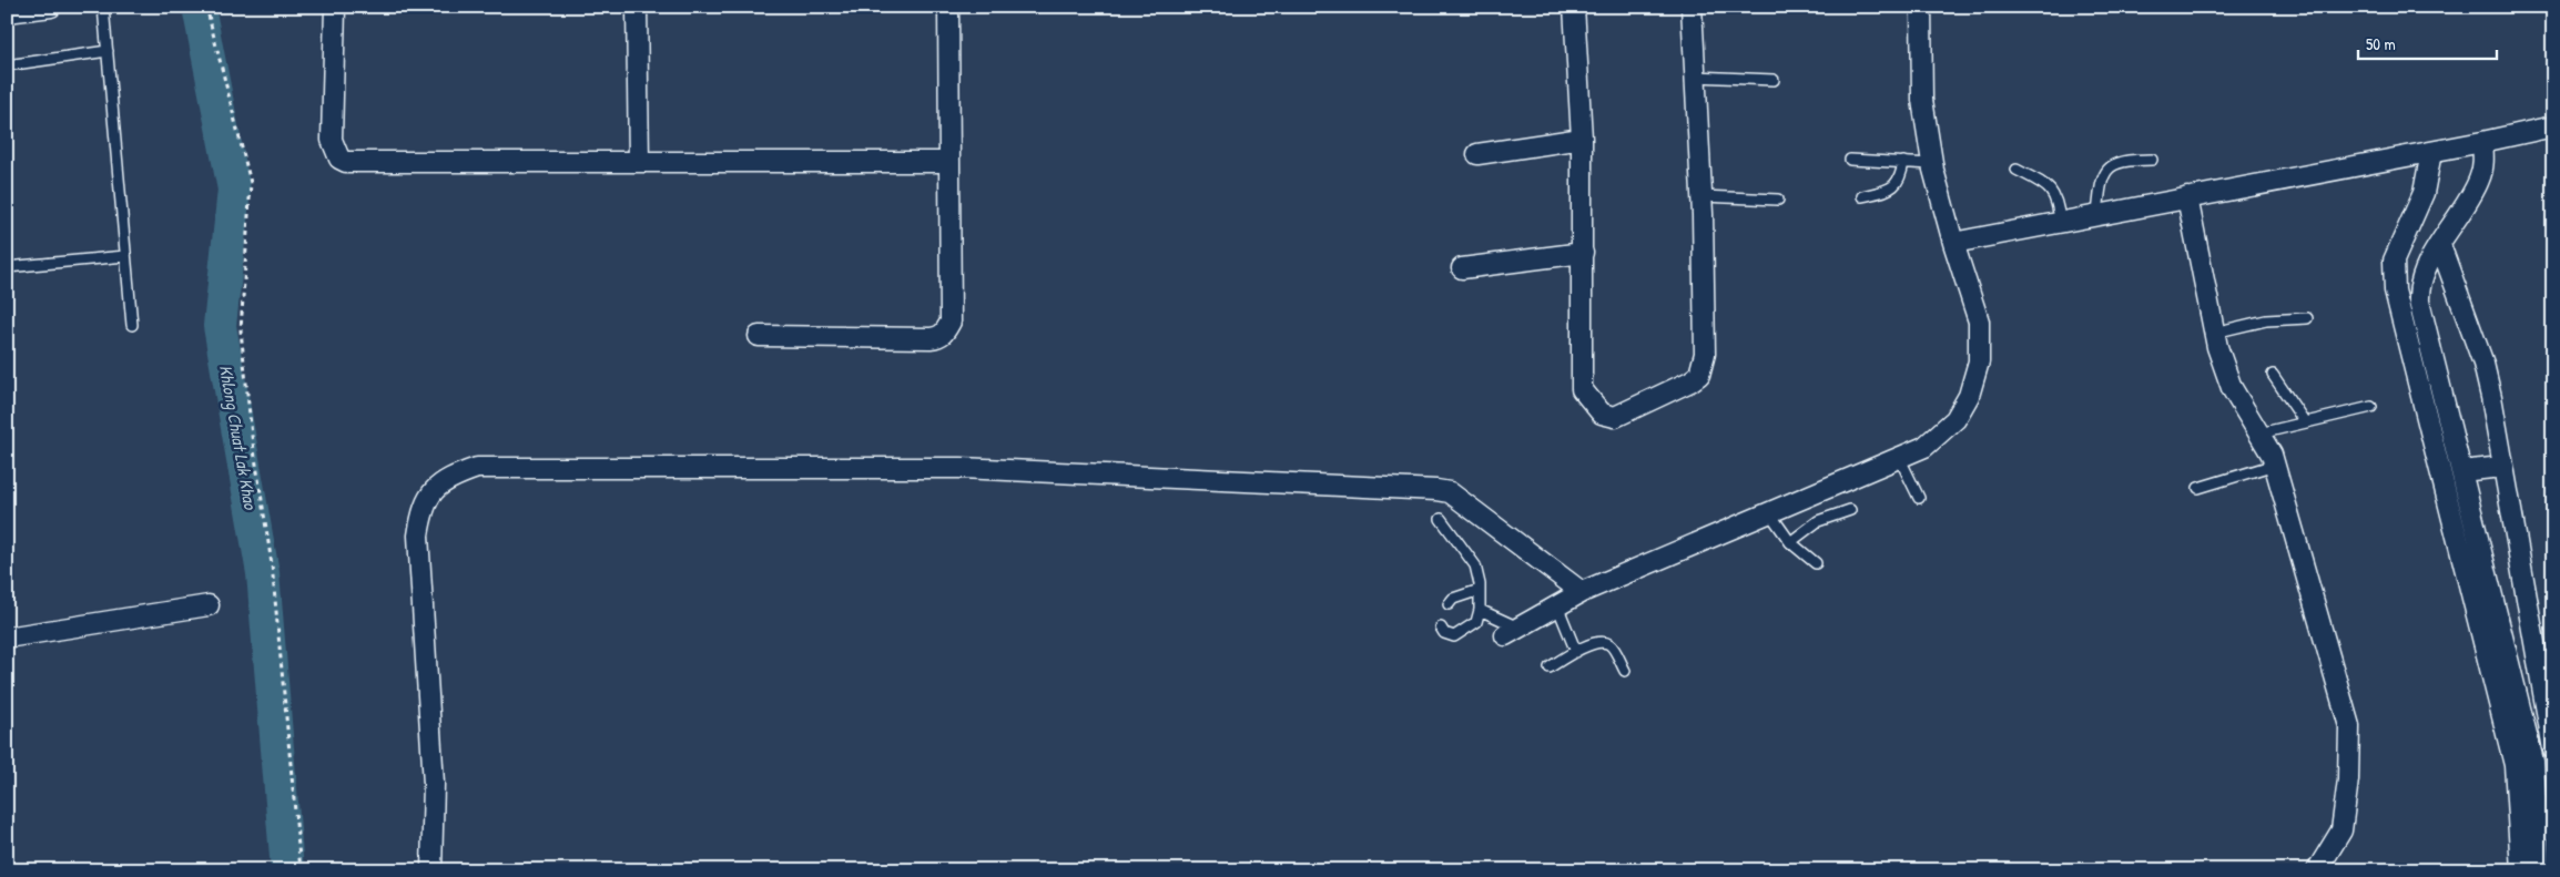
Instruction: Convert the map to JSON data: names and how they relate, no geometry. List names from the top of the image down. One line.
{"water":["Khlong Chuat Lak Khao"],"scale_bar":"50 m"}
